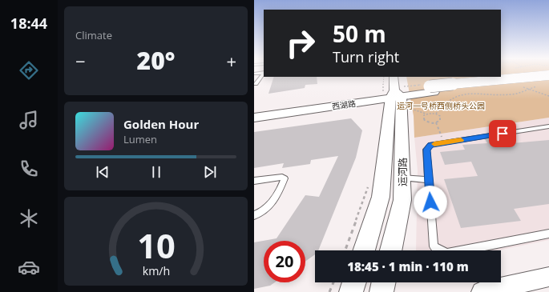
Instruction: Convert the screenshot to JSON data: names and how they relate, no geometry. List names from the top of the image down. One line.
{"streets":{"main road":["西湖路"],"street":["运河路"]},"crossings":[["西湖路","运河路"]],"parks":["运河一号桥西侧桥头公园"],"page":{"tabs":"18:44","tile":"Climate","turn":["50 m","Turn right"],"heat":["−","20°","+"],"song":["Golden Hour","Lumen"],"limit":"20","trip":"18:45 · 1 min · 110 m","gauge":["10","km/h"]}}
